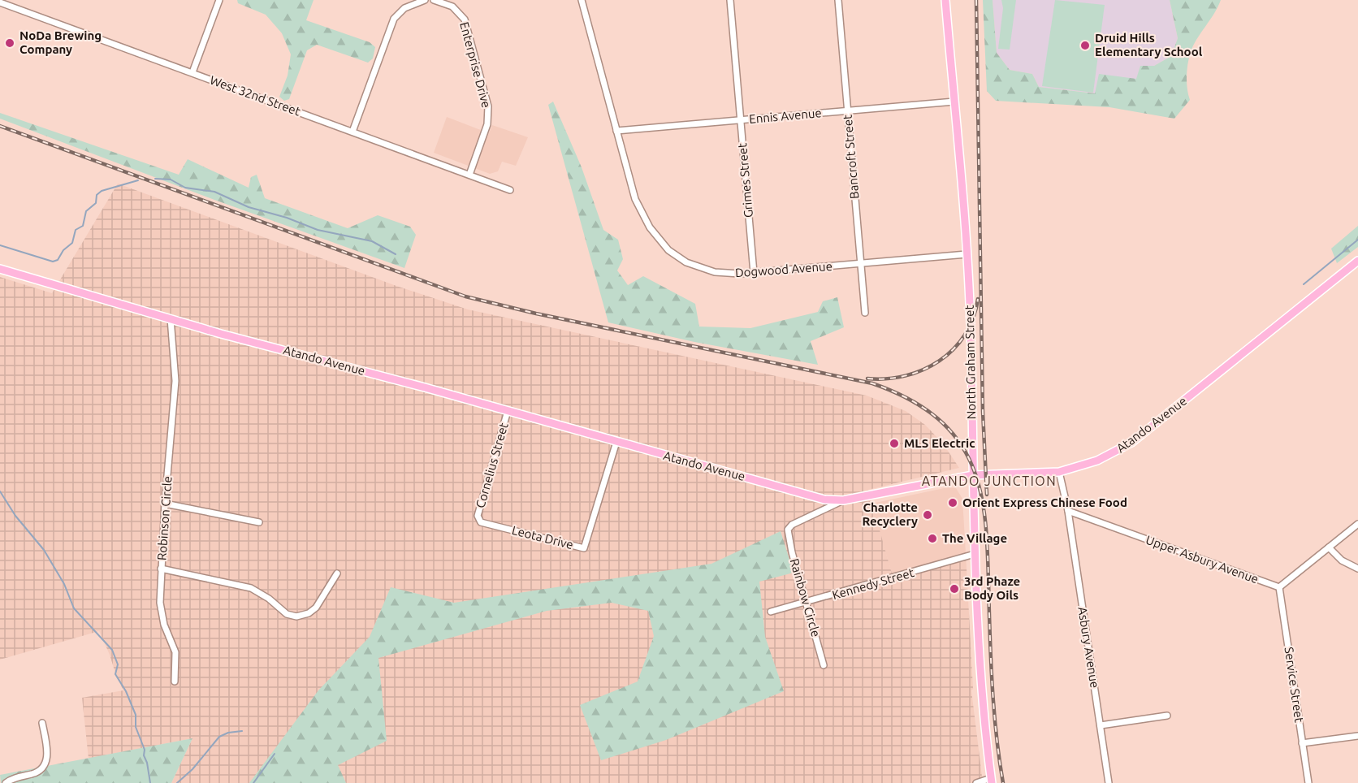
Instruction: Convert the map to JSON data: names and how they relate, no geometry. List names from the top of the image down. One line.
{"streets":{"main road":["Atando Avenue","North Graham Street"],"street":["Enterprise Drive","West 32nd Street","Ennis Avenue","Bancroft Street","Grimes Street","Dogwood Avenue","Cornelius Street","Robinson Circle","Leota Drive","Upper Asbury Avenue","Kennedy Street","Rainbow Circle","Asbury Avenue","Service Street"]},"crossings":[["Enterprise Drive","West 32nd Street"],["Ennis Avenue","Bancroft Street"],["Ennis Avenue","Grimes Street"],["Ennis Avenue","Dogwood Avenue"],["Ennis Avenue","North Graham Street"],["Bancroft Street","Dogwood Avenue"],["Grimes Street","Dogwood Avenue"],["Dogwood Avenue","North Graham Street"],["Atando Avenue","North Graham Street"],["Atando Avenue","Cornelius Street"],["Atando Avenue","Robinson Circle"],["Atando Avenue","Leota Drive"],["Atando Avenue","Rainbow Circle"],["North Graham Street","Kennedy Street"],["Cornelius Street","Leota Drive"],["Upper Asbury Avenue","Asbury Avenue"],["Upper Asbury Avenue","Service Street"],["Kennedy Street","Rainbow Circle"]],"districts":["ATANDO JUNCTION"],"places":["NoDa Brewing Company","Druid Hills Elementary School","MLS Electric","Orient Express Chinese Food","Charlotte Recyclery","The Village","3rd Phaze Body Oils"]}
